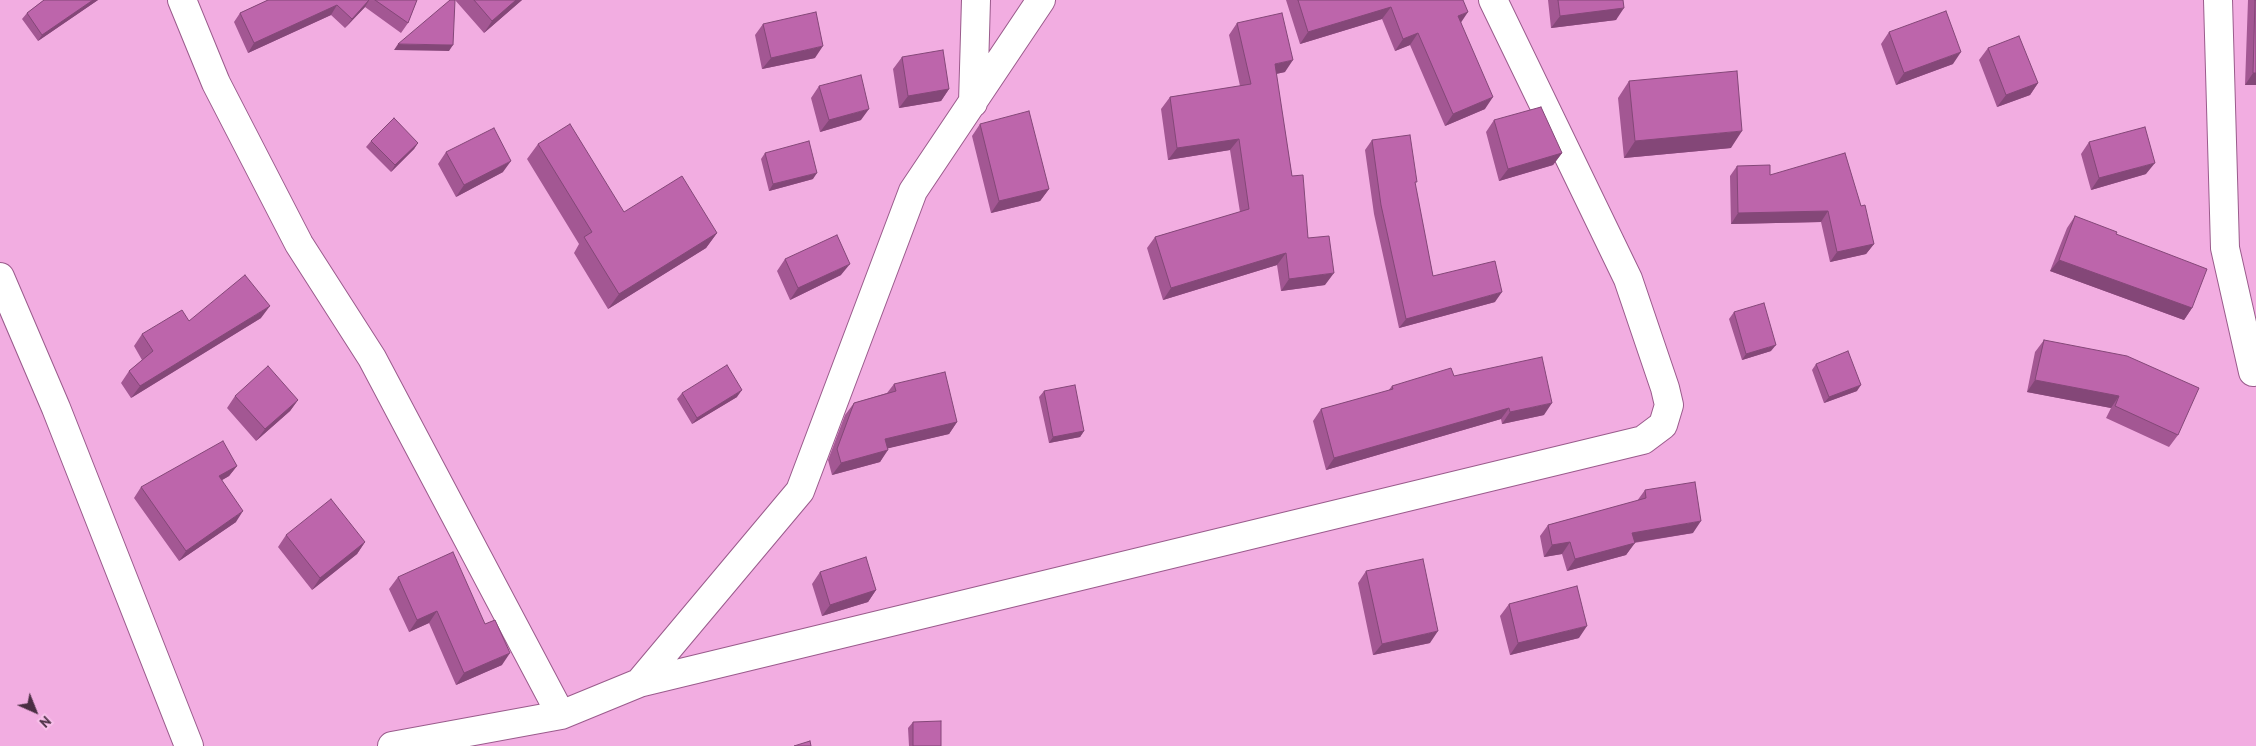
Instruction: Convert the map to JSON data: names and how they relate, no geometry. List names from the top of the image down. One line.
{"north":"bottom right"}
